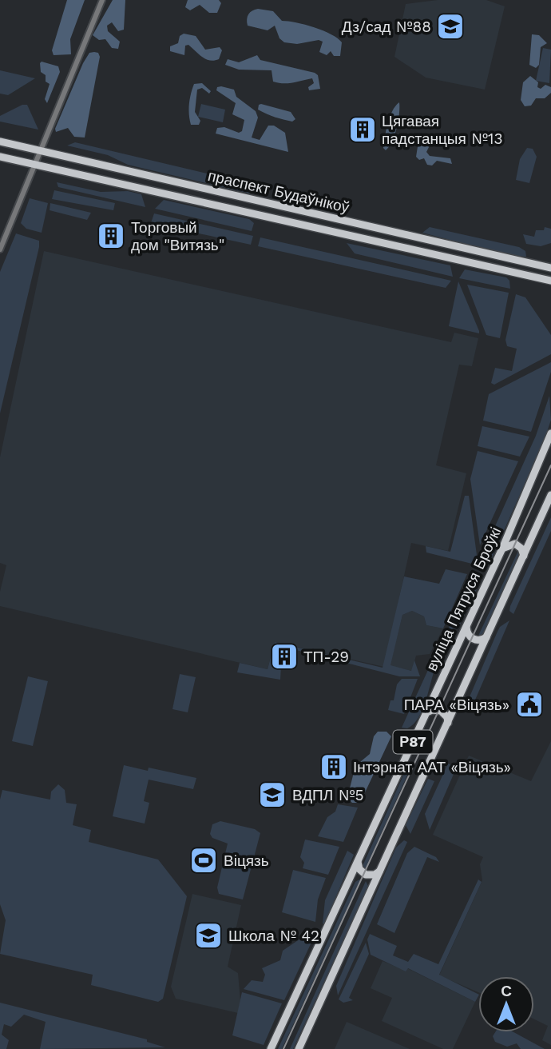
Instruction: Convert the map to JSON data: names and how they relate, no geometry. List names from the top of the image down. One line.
{"streets":{"main road":["праспект Будаўнікоў","вуліца Пятруся Броўкі","Р87"]},"places":{"school or university":["Дз/сад №88","ВДПЛ №5","Школа № 42"],"building":["Цягавая падстанцыя №13","Торговый дом \"Витязь\"","ТП-29","Інтэрнат ААТ «Віцязь»"],"public building":["ПАРА «Віцязь»"],"sports":["Віцязь"]},"north":"top"}
